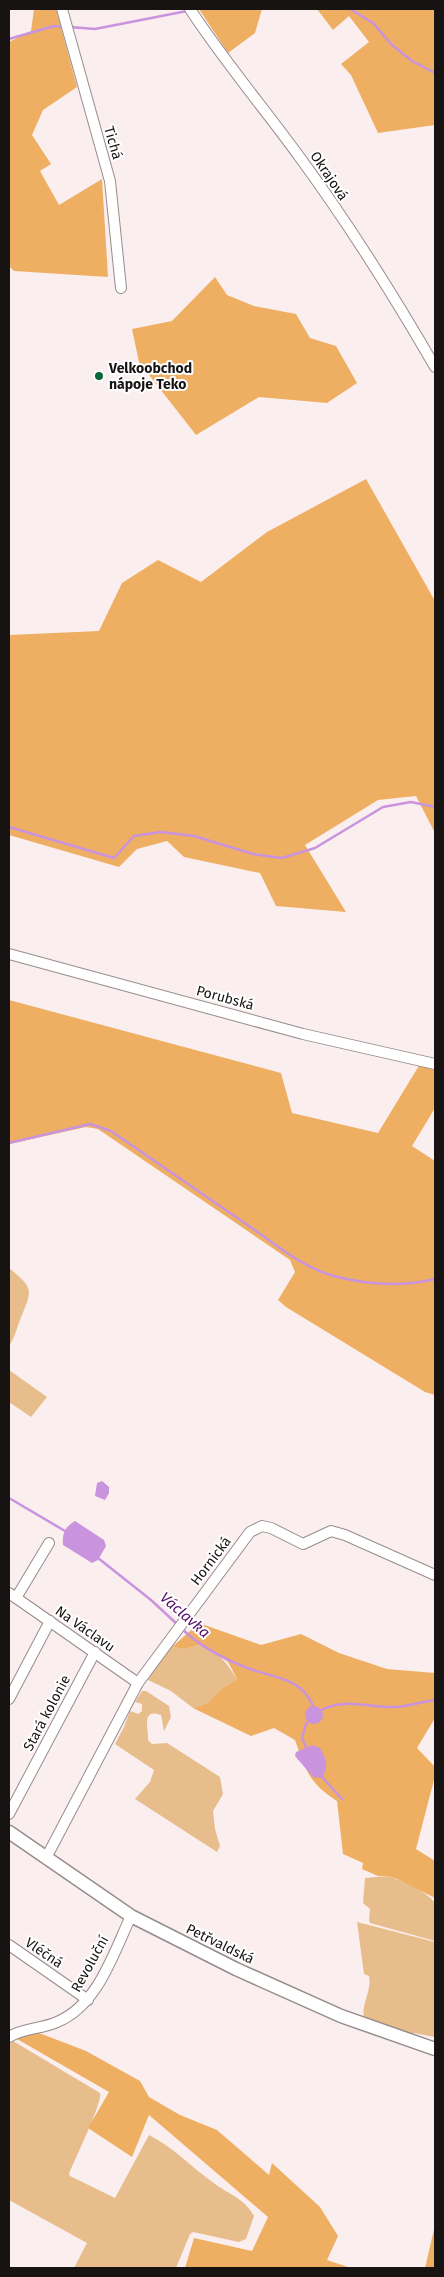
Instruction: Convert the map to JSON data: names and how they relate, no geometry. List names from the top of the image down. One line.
{"streets":{"street":["Tichá","Okrajová","Porubská","Hornická","Na Václavu","Stará kolonie","Petřvaldská","Vléčná","Revoluční"]},"crossings":[["Hornická","Na Václavu"],["Hornická","Petřvaldská"],["Na Václavu","Stará kolonie"],["Petřvaldská","Revoluční"],["Vléčná","Revoluční"]],"water":["Václavka"],"places":["Velkoobchod nápoje Teko"]}
